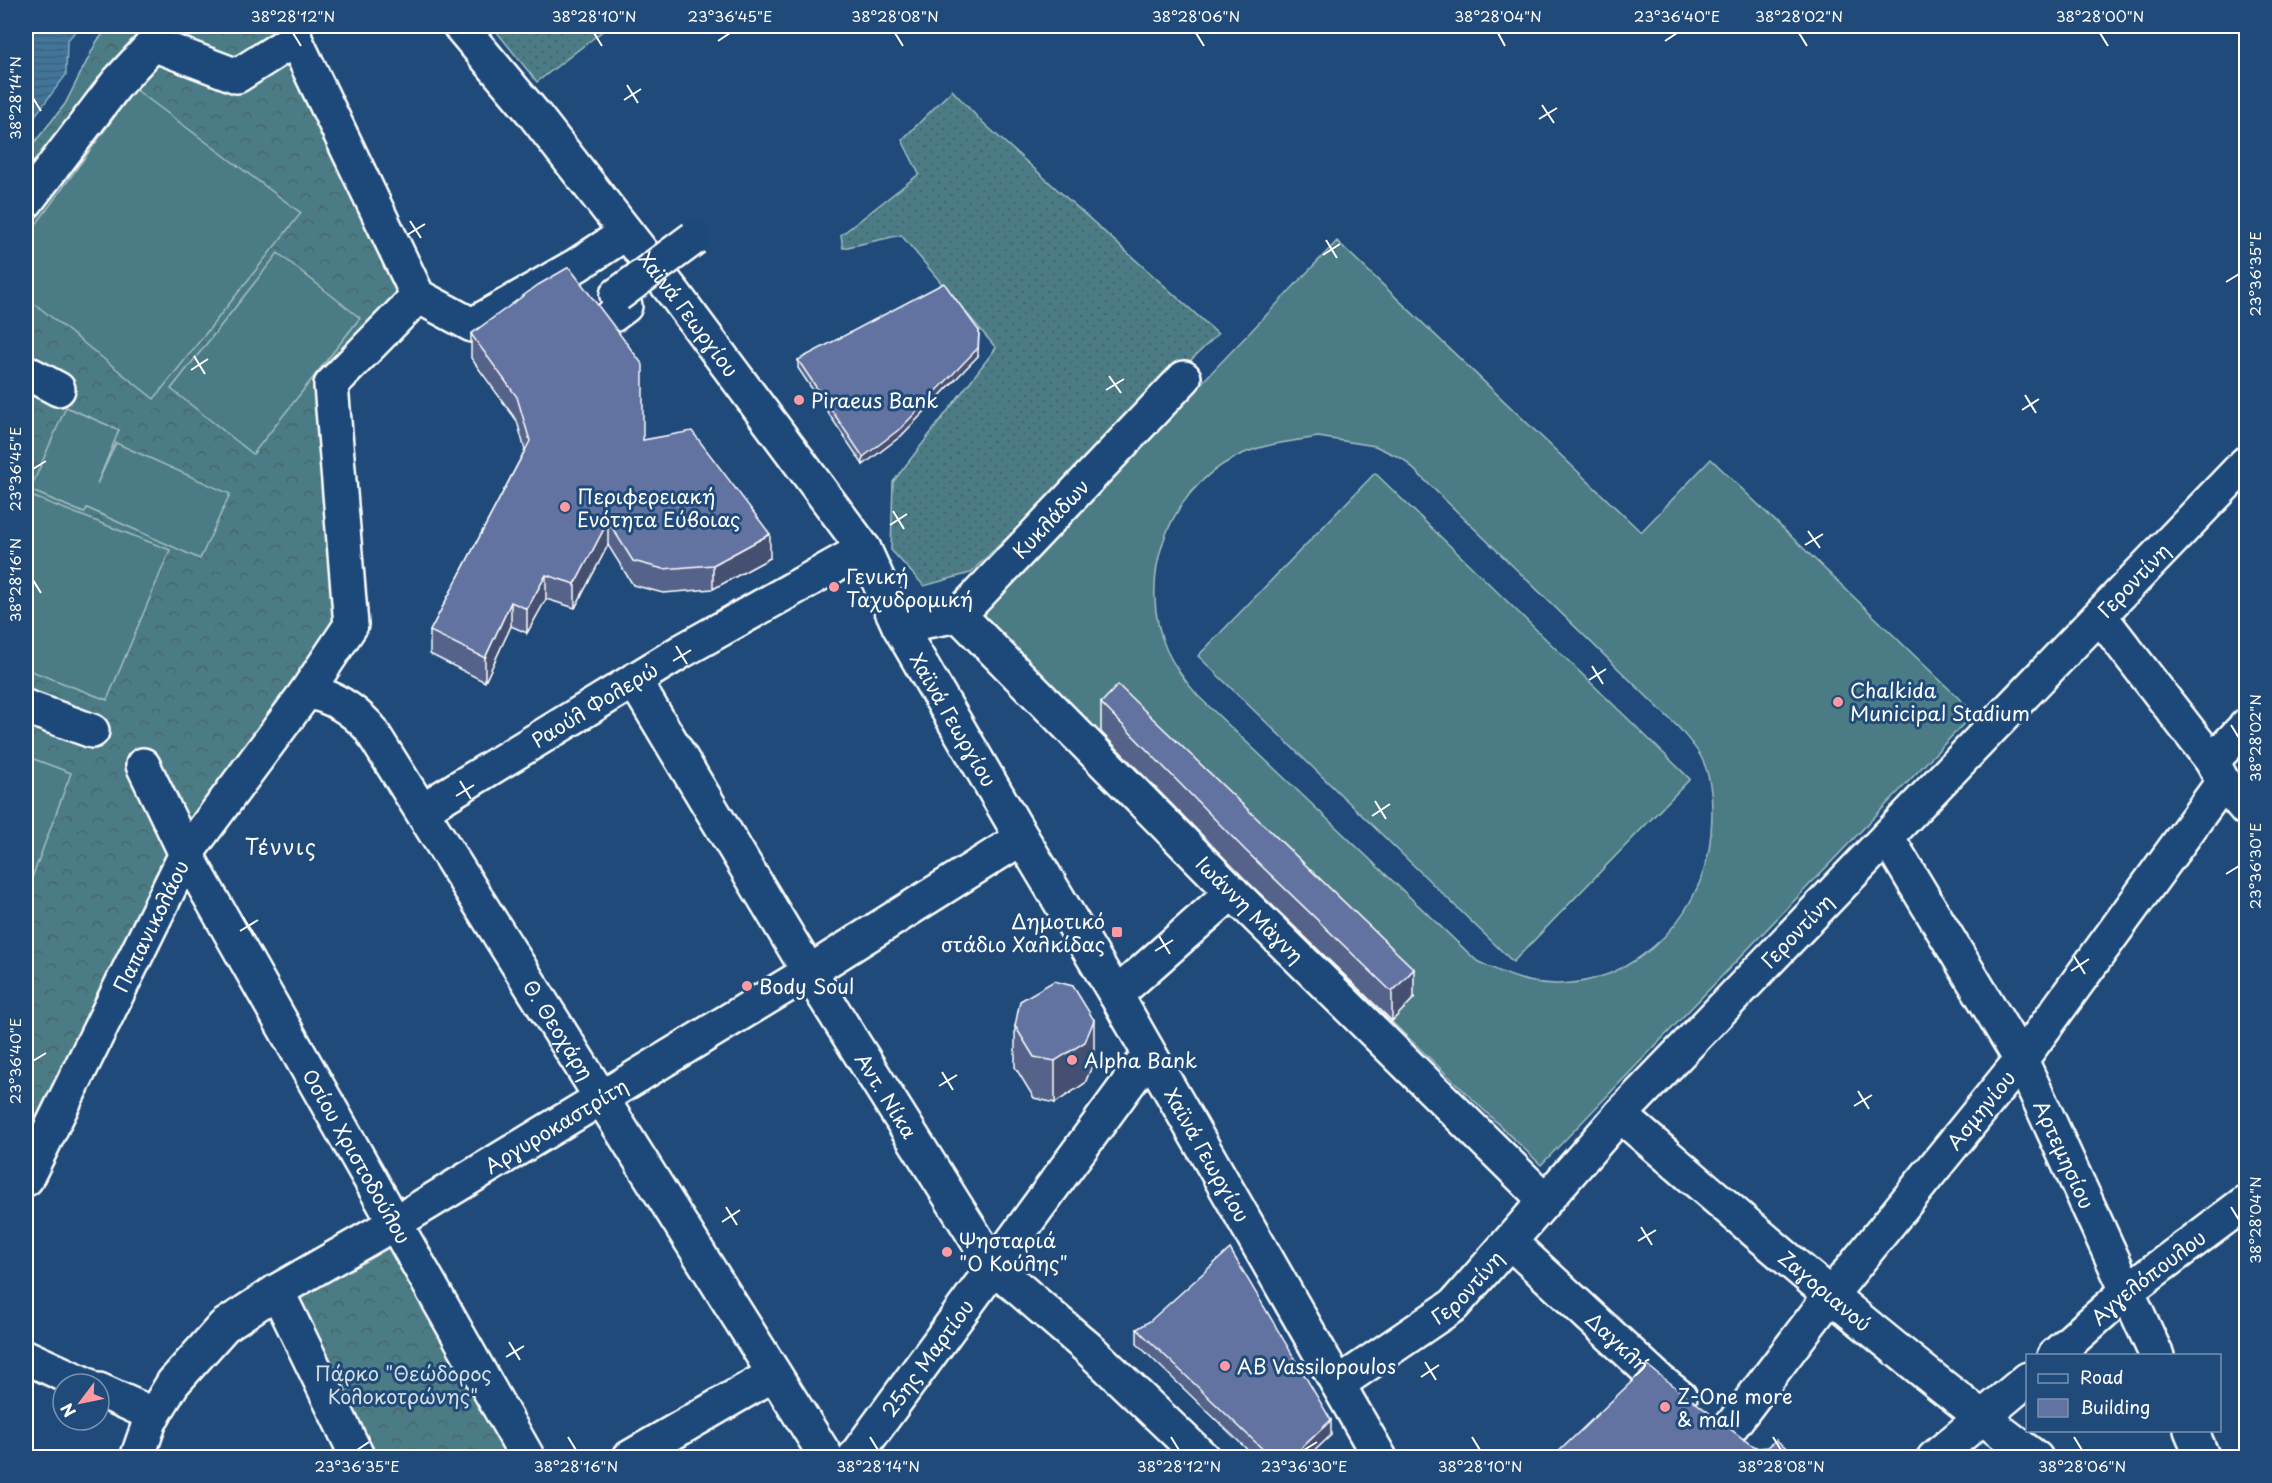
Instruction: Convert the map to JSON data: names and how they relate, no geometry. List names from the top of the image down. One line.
{"streets":{"street":["Χαϊνά Γεωργίου","Κυκλάδων","Γεροντίνη","Ραούλ Φολερώ","Ιωάννη Μὰγνη","Παπανικολάου","Θ. Θεοχάρη","Αντ. Νίκα","Ασμηνίου","Αργυροκαστρίτη","Αρτεμησίου","Οσίου Χριστοδούλου","Αγγελόπουλου","Ζαγοριανού","Δαγκλή","25ης Μαρτίου"]},"crossings":[["Χαϊνά Γεωργίου","Γεροντίνη"],["Χαϊνά Γεωργίου","Ραούλ Φολερώ"],["Χαϊνά Γεωργίου","Αργυροκαστρίτη"],["Χαϊνά Γεωργίου","25ης Μαρτίου"],["Κυκλάδων","Ιωάννη Μὰγνη"],["Γεροντίνη","Ιωάννη Μὰγνη"],["Γεροντίνη","Αρτεμησίου"],["Γεροντίνη","Ζαγοριανού"],["Γεροντίνη","Δαγκλή"],["Ραούλ Φολερώ","Θ. Θεοχάρη"],["Ραούλ Φολερώ","Αντ. Νίκα"],["Παπανικολάου","Θ. Θεοχάρη"],["Παπανικολάου","Οσίου Χριστοδούλου"],["Θ. Θεοχάρη","Αργυροκαστρίτη"],["Αντ. Νίκα","Αργυροκαστρίτη"],["Αντ. Νίκα","25ης Μαρτίου"],["Ασμηνίου","Αρτεμησίου"],["Ασμηνίου","Ζαγοριανού"],["Ασμηνίου","Δαγκλή"],["Αργυροκαστρίτη","Οσίου Χριστοδούλου"],["Αρτεμησίου","Αγγελόπουλου"]],"districts":["Τέννις"],"parks":["Πάρκο \"Θεώδορος Κολοκοτρώνης\""],"places":{"other":["Piraeus Bank","Περιφερειακή Ενότητα Εύβοιας","Γενική Ταχυδρομική","Chalkida Municipal Stadium","Body Soul","Alpha Bank","Ψησταριά \"Ο Κούλης\"","AB Vassilopoulos","Z-One more & mall"],"transit":["Δημοτικό στάδιο Χαλκίδας"]},"legend":["Road","Building"],"north":"bottom left","coordinates":["38°28'12\"N","38°28'10\"N","23°36'45\"E","38°28'08\"N","38°28'06\"N","38°28'04\"N","23°36'40\"E","38°28'02\"N","38°28'00\"N","38°28'14\"N","23°36'35\"E","38°28'16\"N","23°36'30\"E"]}
